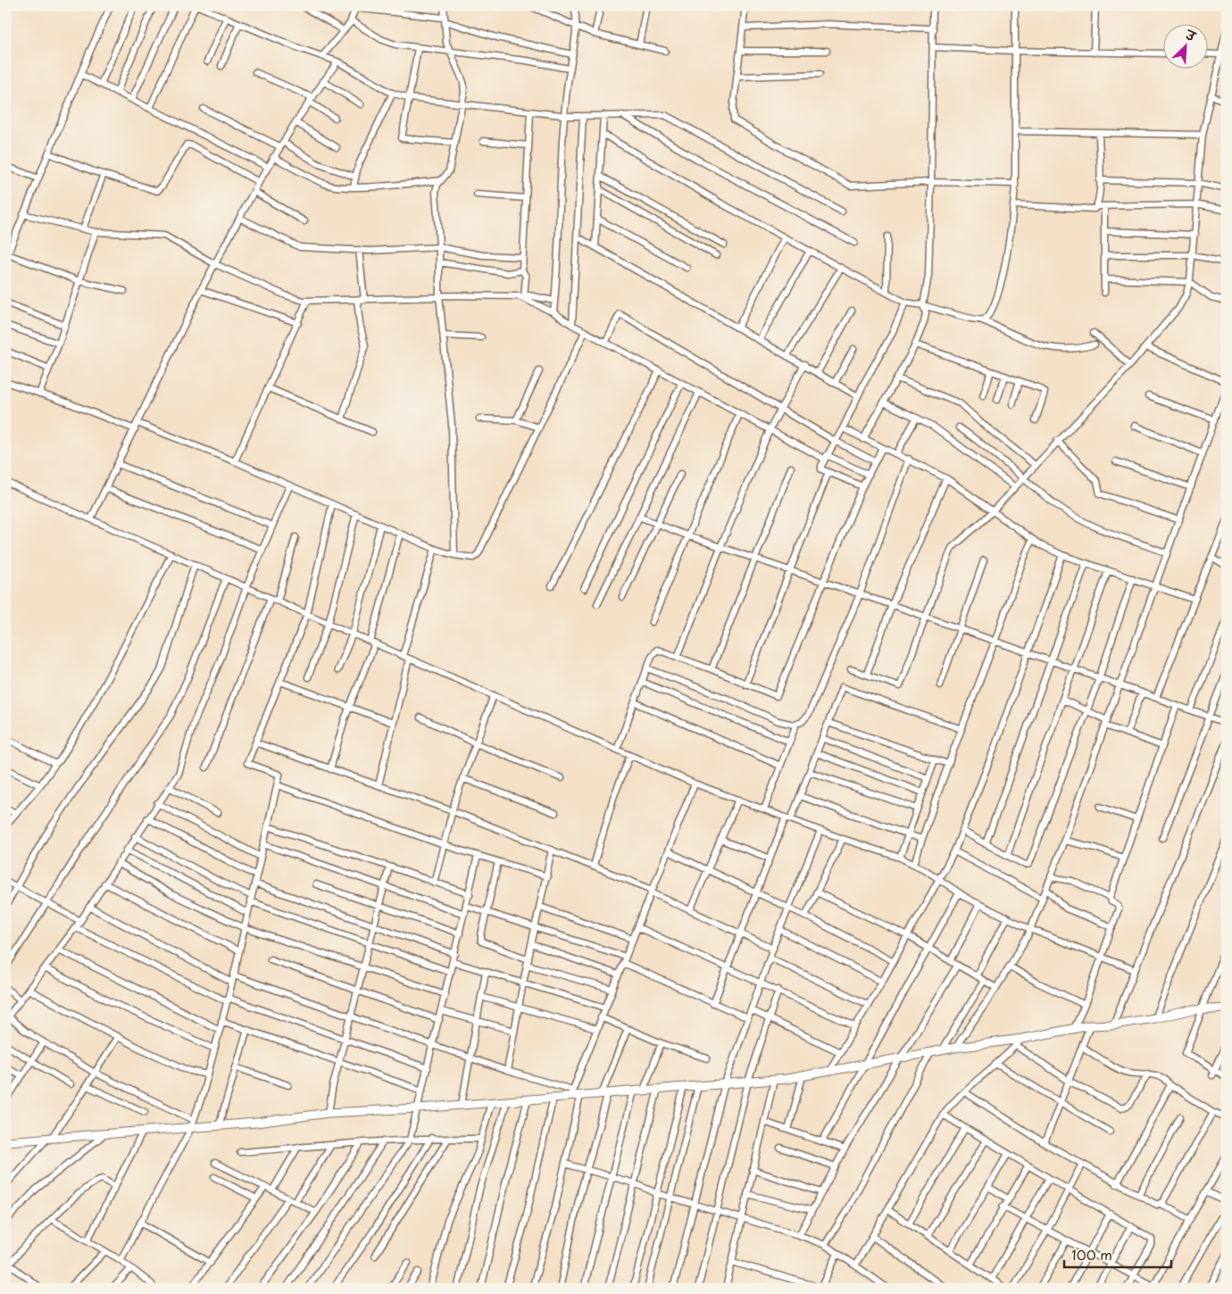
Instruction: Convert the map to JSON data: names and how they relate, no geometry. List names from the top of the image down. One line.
{"scale_bar":"100 m","north":"top right"}
